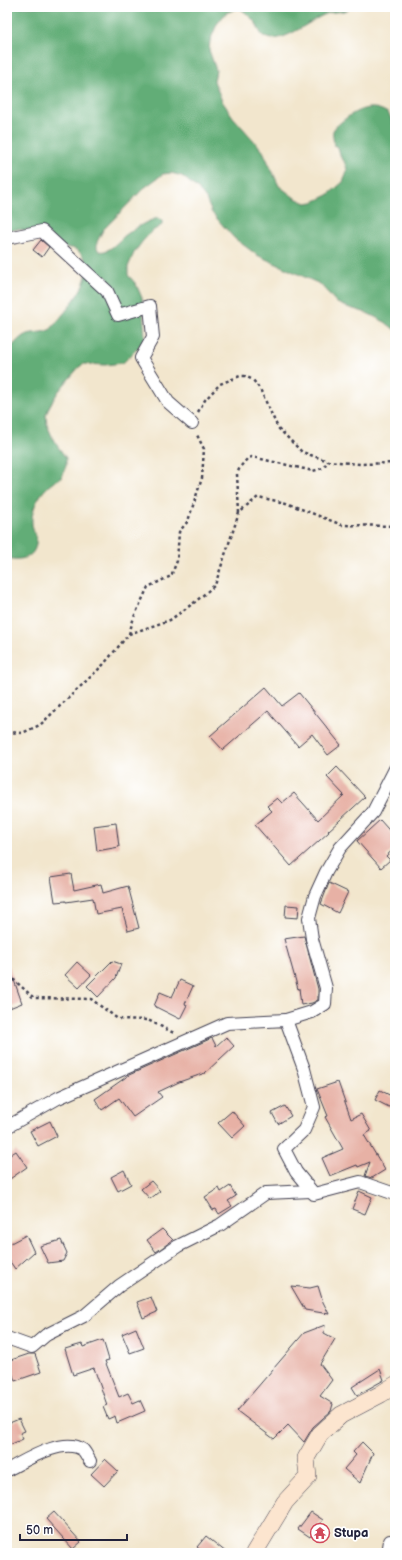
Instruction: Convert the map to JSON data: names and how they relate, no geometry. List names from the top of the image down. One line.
{"places":{"temple":["Stupa"]},"scale_bar":"50 m"}
